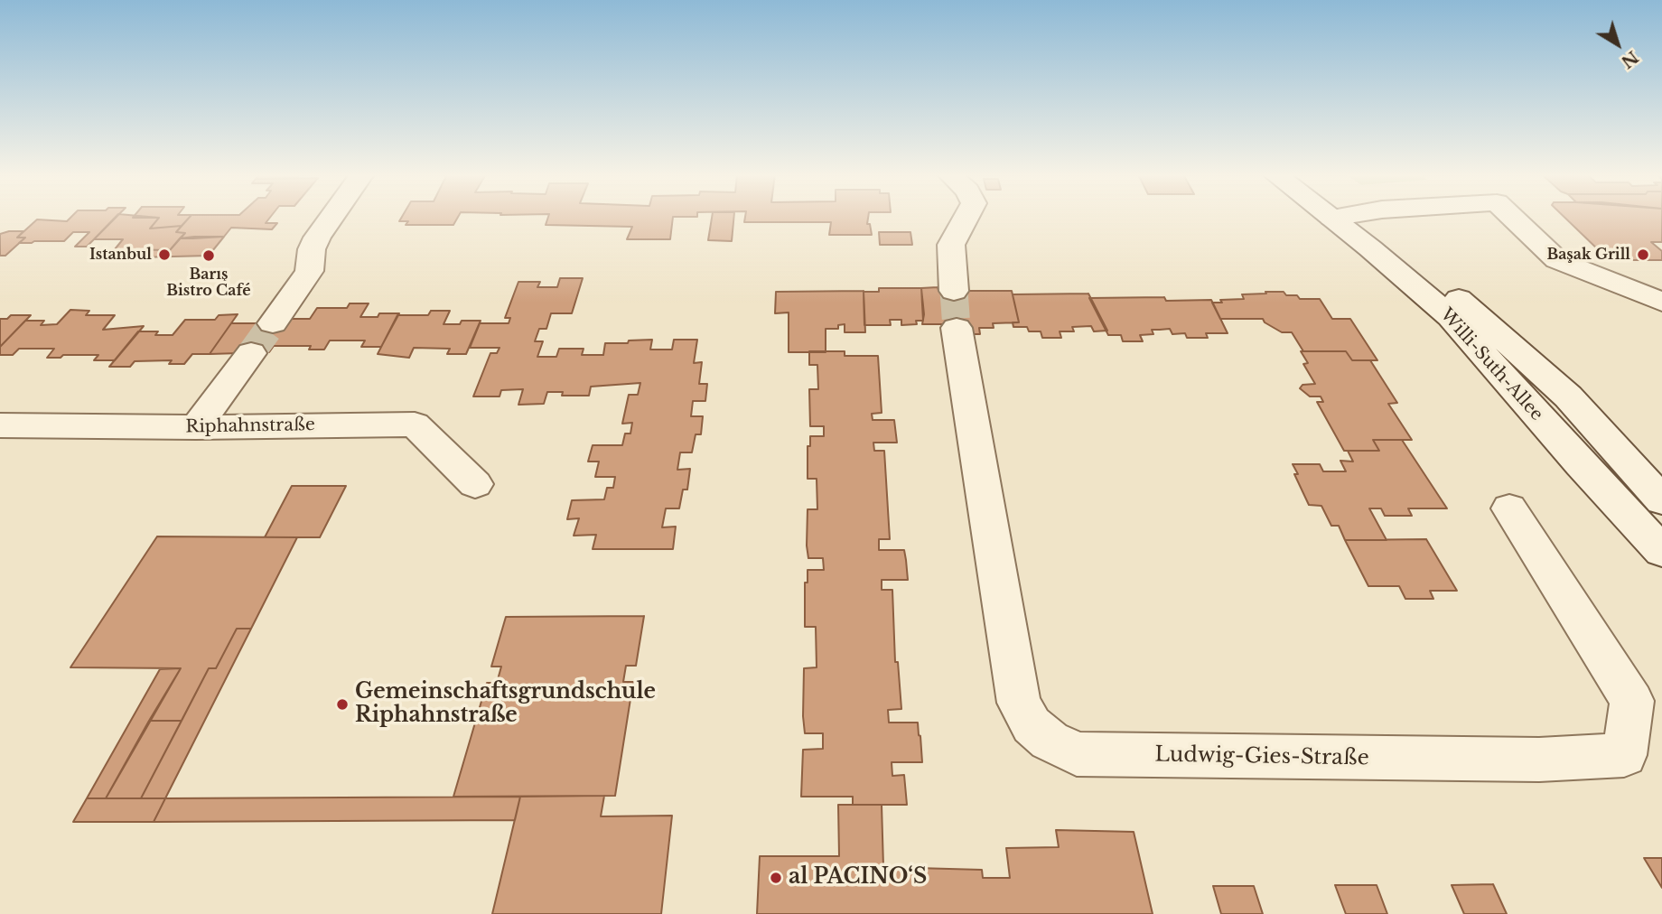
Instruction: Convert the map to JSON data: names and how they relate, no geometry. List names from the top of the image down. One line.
{"streets":{"street":["Willi-Suth-Allee","Riphahnstraße","Ludwig-Gies-Straße"]},"places":["Istanbul","Başak Grill","Barış Bistro Café","Gemeinschaftsgrundschule Riphahnstraße","al PACINO‘S"],"north":"bottom right"}
